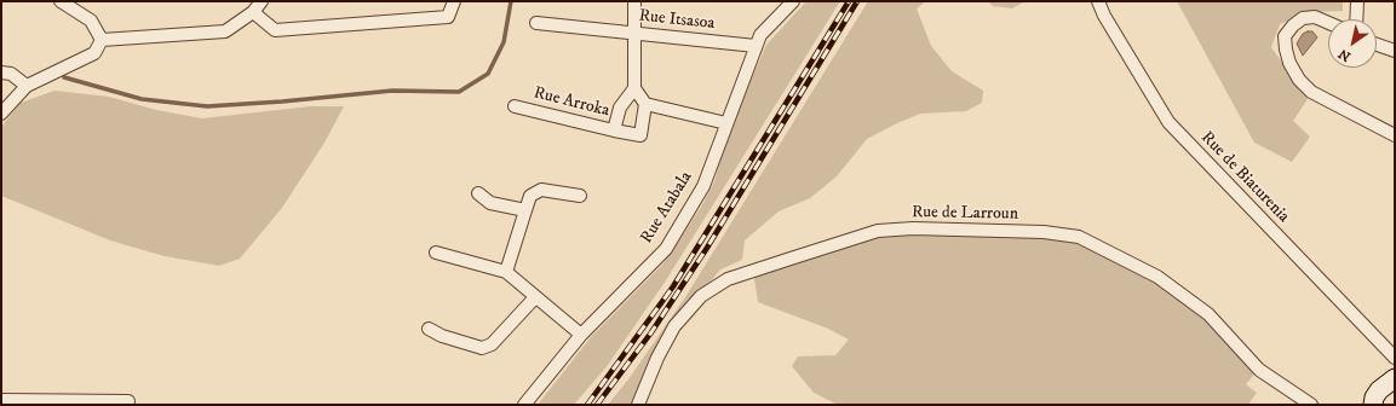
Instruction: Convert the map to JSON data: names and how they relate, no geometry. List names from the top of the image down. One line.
{"streets":{"street":["Rue Itsasoa","Rue Arroka","Rue de Biaturenia","Rue Atabala","Rue de Larroun"]},"crossings":[["Rue Itsasoa","Rue Atabala"]],"north":"bottom left"}
